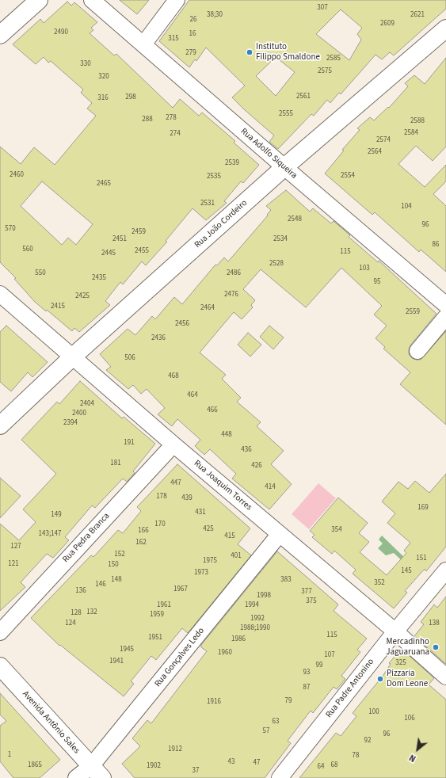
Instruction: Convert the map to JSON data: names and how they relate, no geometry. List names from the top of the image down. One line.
{"streets":{"street":["Rua Adolfo Siqueira","Rua João Cordeiro","Rua Joaquim Torres","Rua Pedra Branca","Rua Gonçalves Ledo","Rua Padre Antonino","Avenida Antônio Sales"]},"crossings":[["Rua Adolfo Siqueira","Rua João Cordeiro"],["Rua João Cordeiro","Rua Joaquim Torres"],["Rua Joaquim Torres","Rua Pedra Branca"],["Rua Joaquim Torres","Rua Gonçalves Ledo"],["Rua Joaquim Torres","Rua Padre Antonino"],["Rua Gonçalves Ledo","Avenida Antônio Sales"]],"places":["Instituto Filippo Smaldone","Mercadinho Jaguaruana","Pizzaria Dom Leone"],"house_numbers":["307","38;30","2621","26","2609","2490","16","315","279","2585","330","2575","320","2561","298","316","2555","278","288","2588","2584","274","2574","2564","2539","2460","2554","2535","2465","2531","104","2548","96","570","2459","2451","2534","86","560","2455","115","2445","2528","103","550","2486","2435","95","2476","2425","2415","2464","2559","2456","2436","506","468","464","2404","466","2400","2394","448","191","436","181","426","447","414","178","439","169","431","149","170","425","354","166","143;147","415","162","127","152","401","151","1975","121","150","145","1973","148","383","352","146","1967","136","377","1998","375","1961","1994","132","128","1959","1992","124","138","1988;1990","115","1951","1986","1945","1960","107","1941","325","99","93","87","79","1916","100","106","63","57","96","92","1912","1","78","43","47","1865","68","1902","64","37"],"north":"bottom left"}
